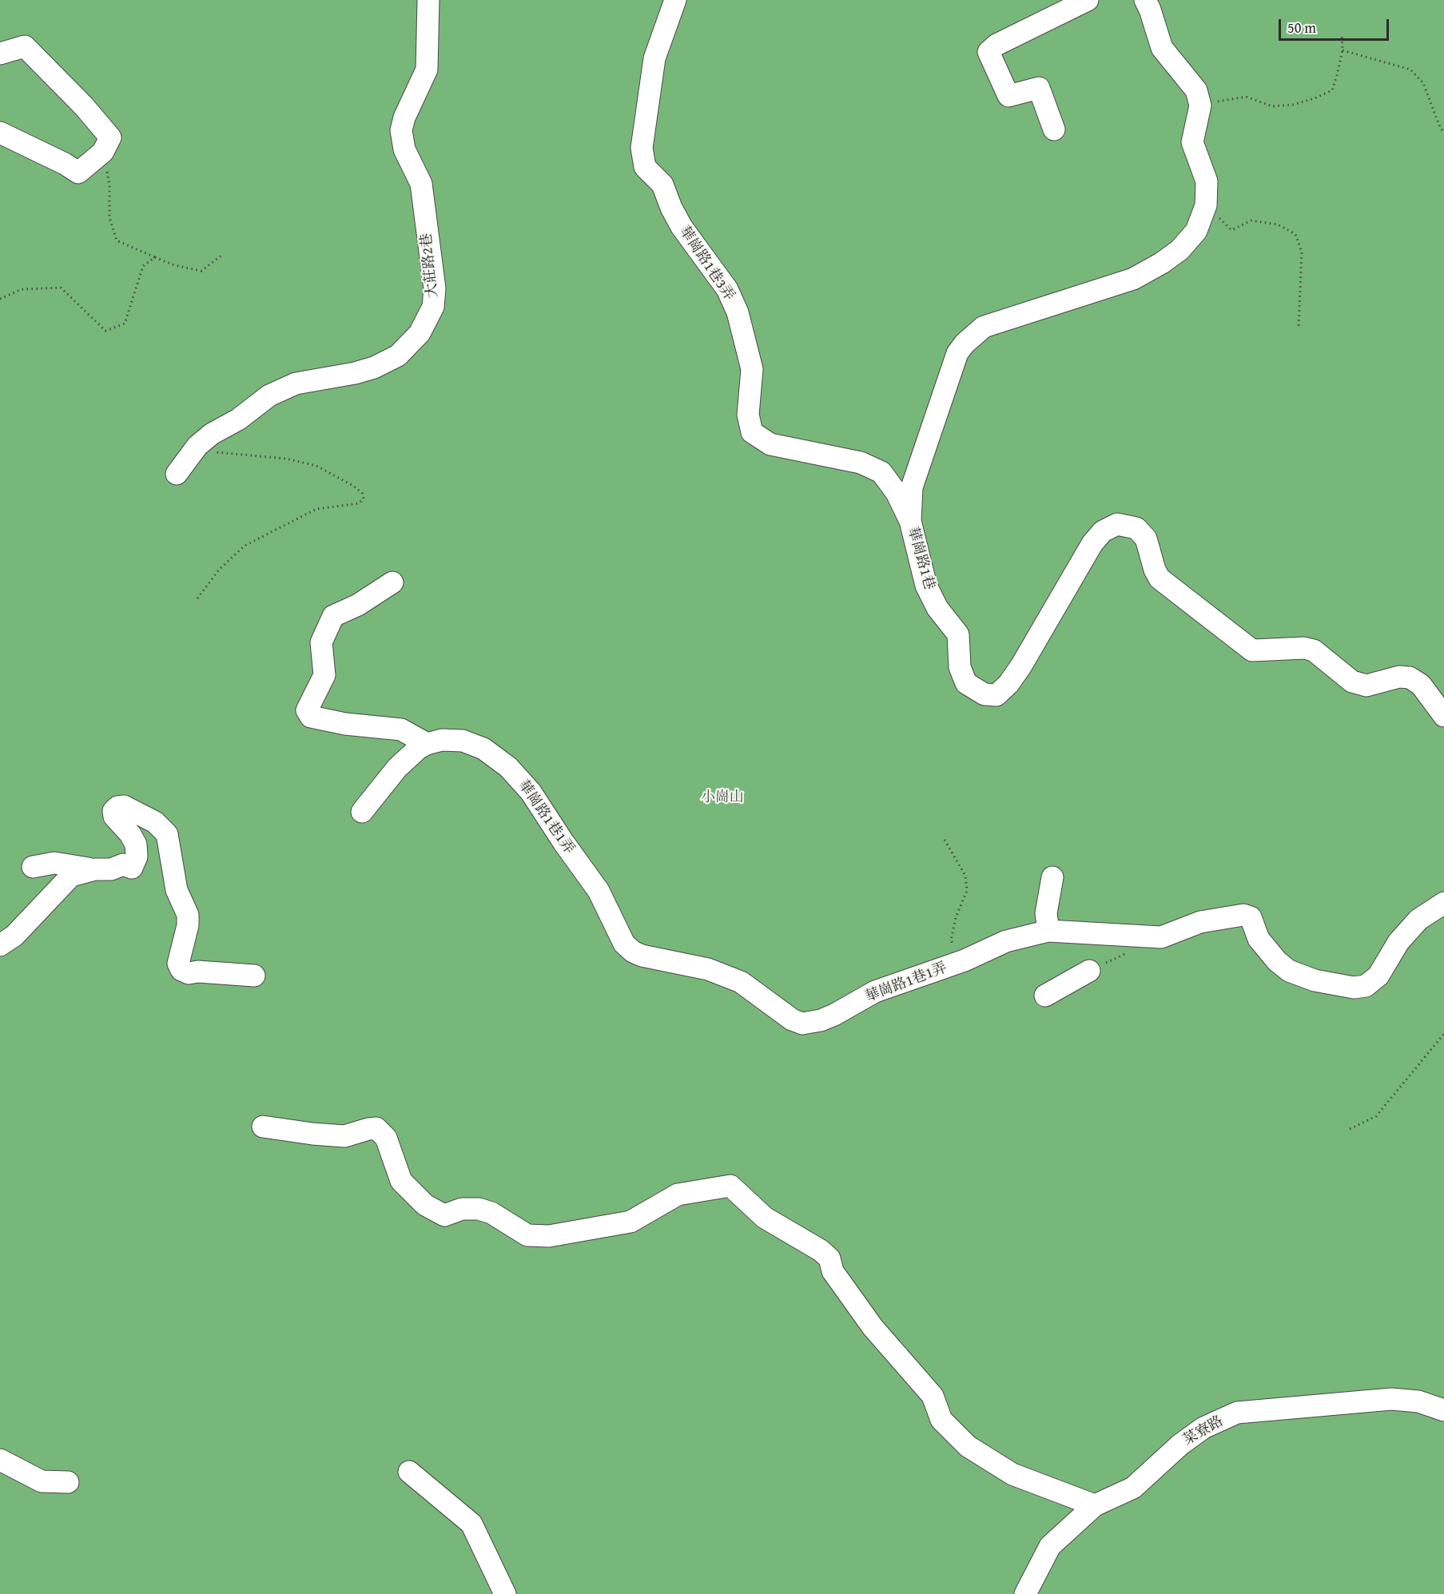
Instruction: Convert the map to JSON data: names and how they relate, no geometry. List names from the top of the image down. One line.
{"streets":{"street":["華崗路1巷3弄","大莊路2巷","華崗路1巷","華崗路1巷1弄","菜寮路"]},"crossings":[["華崗路1巷3弄","華崗路1巷"]],"parks":["小崗山"],"scale_bar":"50 m"}
